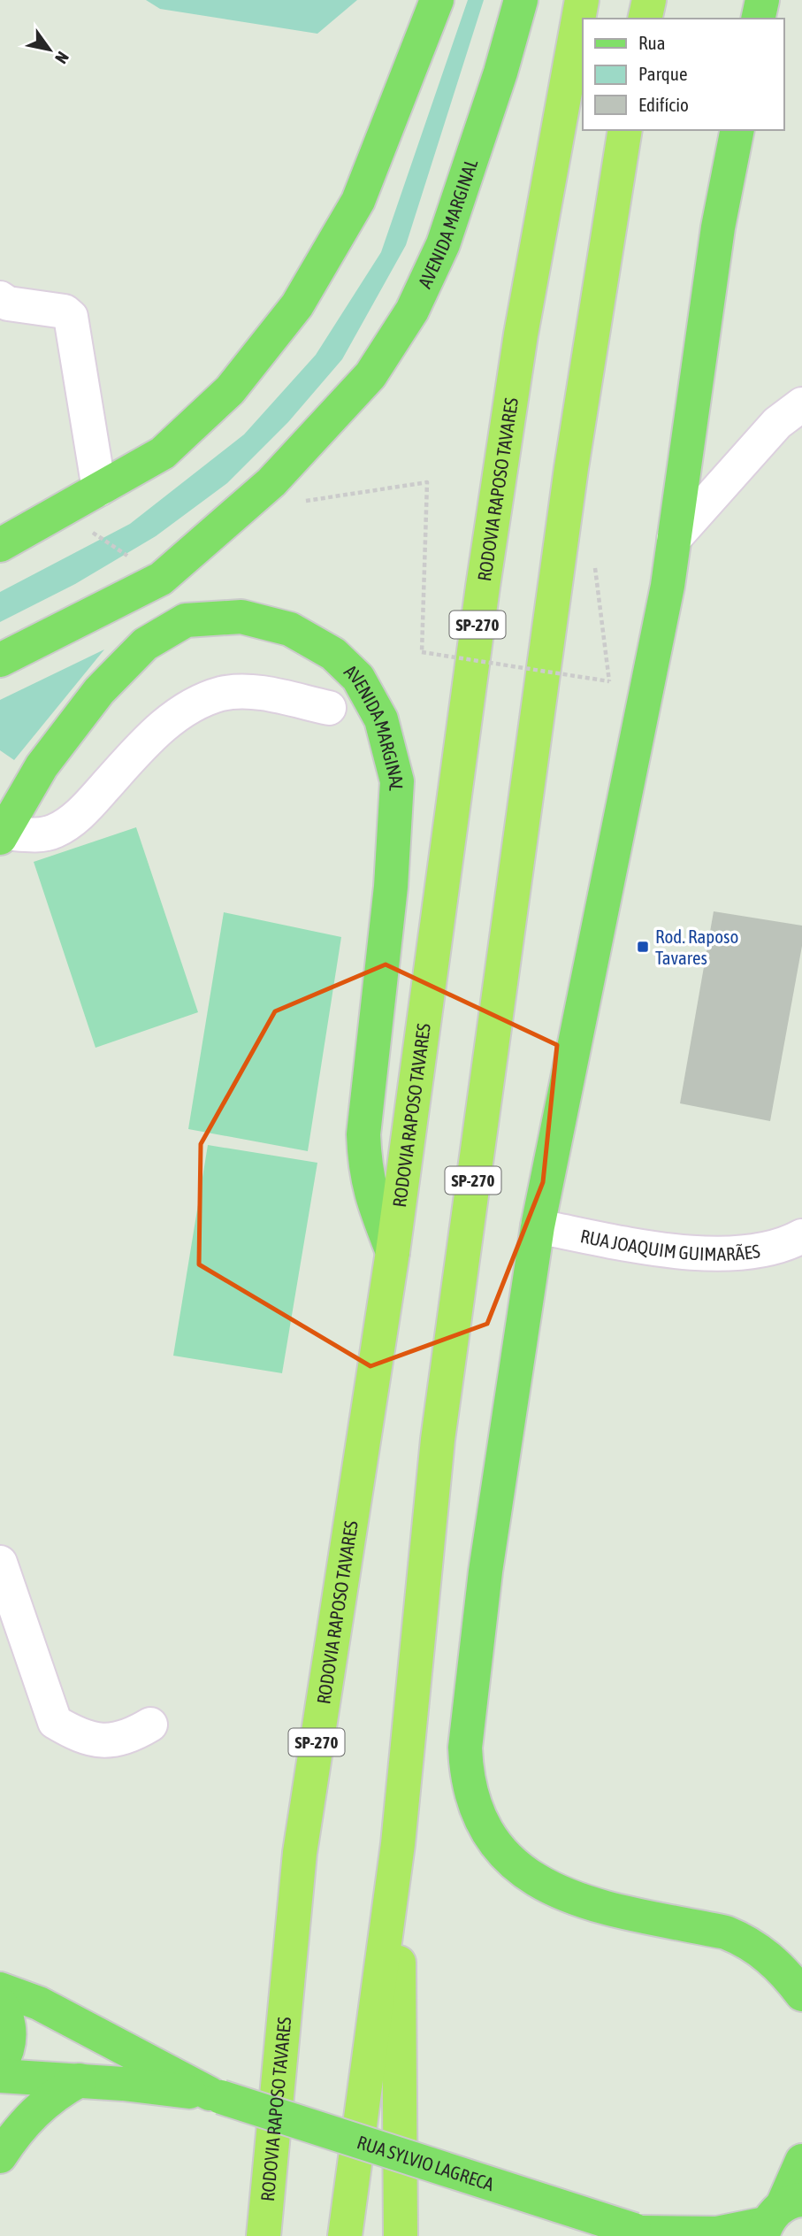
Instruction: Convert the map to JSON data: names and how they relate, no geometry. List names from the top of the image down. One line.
{"streets":{"highway":["RODOVIA RAPOSO TAVARES","SP-270"],"main road":["AVENIDA MARGINAL","RUA SYLVIO LAGRECA"],"street":["RUA JOAQUIM GUIMARÃES"]},"crossings":[["AVENIDA MARGINAL","RODOVIA RAPOSO TAVARES"]],"places":{"transit":["Rod. Raposo Tavares"]},"legend":["Rua","Parque","Edifício"],"north":"bottom right"}
